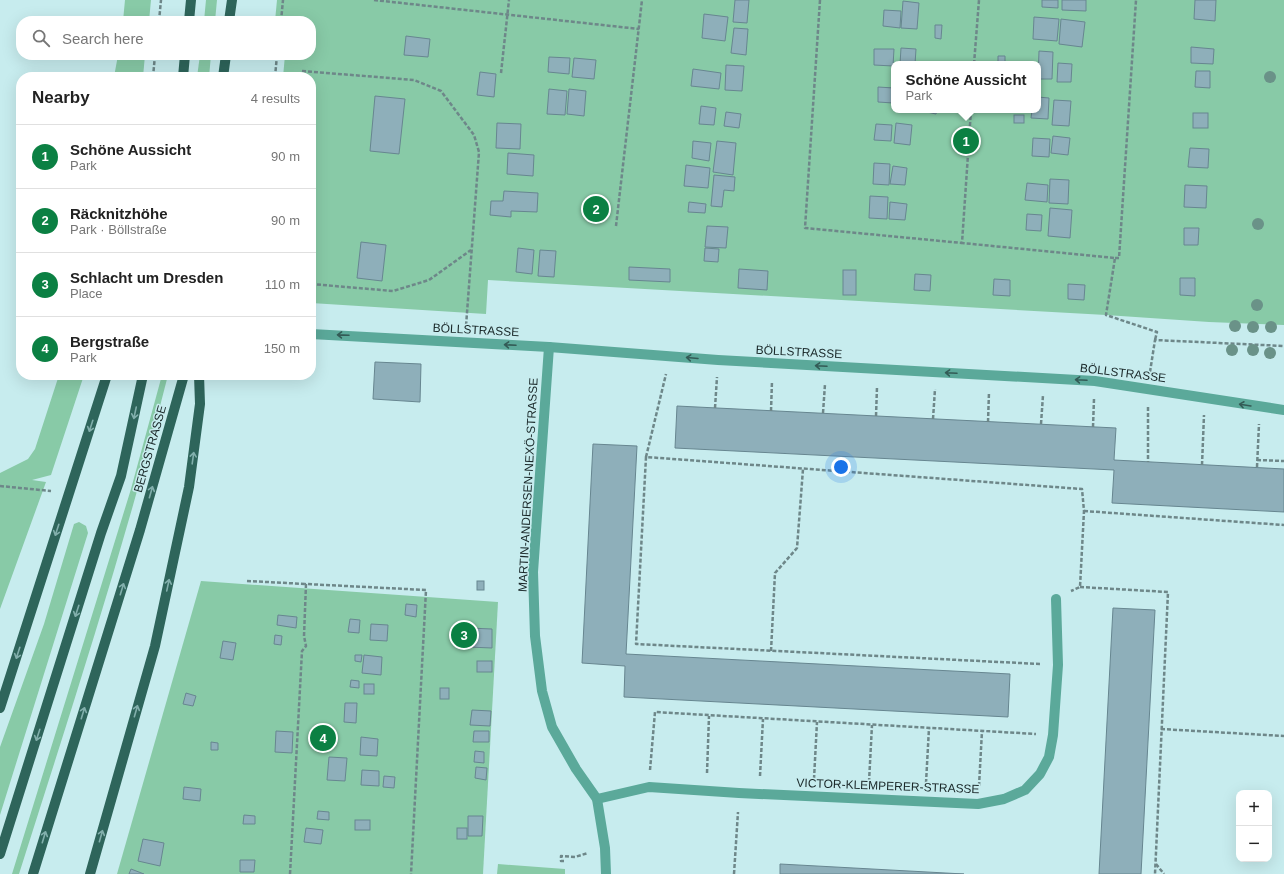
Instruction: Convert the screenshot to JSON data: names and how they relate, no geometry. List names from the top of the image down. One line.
{"streets":{"main road":["BERGSTRASSE"],"street":["BÖLLSTRASSE","MARTIN-ANDERSEN-NEXÖ-STRASSE","VICTOR-KLEMPERER-STRASSE"]},"crossings":[["BÖLLSTRASSE","MARTIN-ANDERSEN-NEXÖ-STRASSE"],["MARTIN-ANDERSEN-NEXÖ-STRASSE","VICTOR-KLEMPERER-STRASSE"]],"one_way":["BÖLLSTRASSE"],"page":{"search":"Search here","popup":["Schöne Aussicht","Park"],"heading":["Nearby","4 results"],"list":[{"mark":"1","name":"Schöne Aussicht","note":"Park","value":"90 m"},{"mark":"2","name":"Räcknitzhöhe","note":"Park · Böllstraße","value":"90 m"},{"mark":"3","name":"Schlacht um Dresden","note":"Place","value":"110 m"},{"mark":"4","name":"Bergstraße","note":"Park","value":"150 m"}],"pins":["1","2","3","4"],"map_buttons":["+","−"]}}
